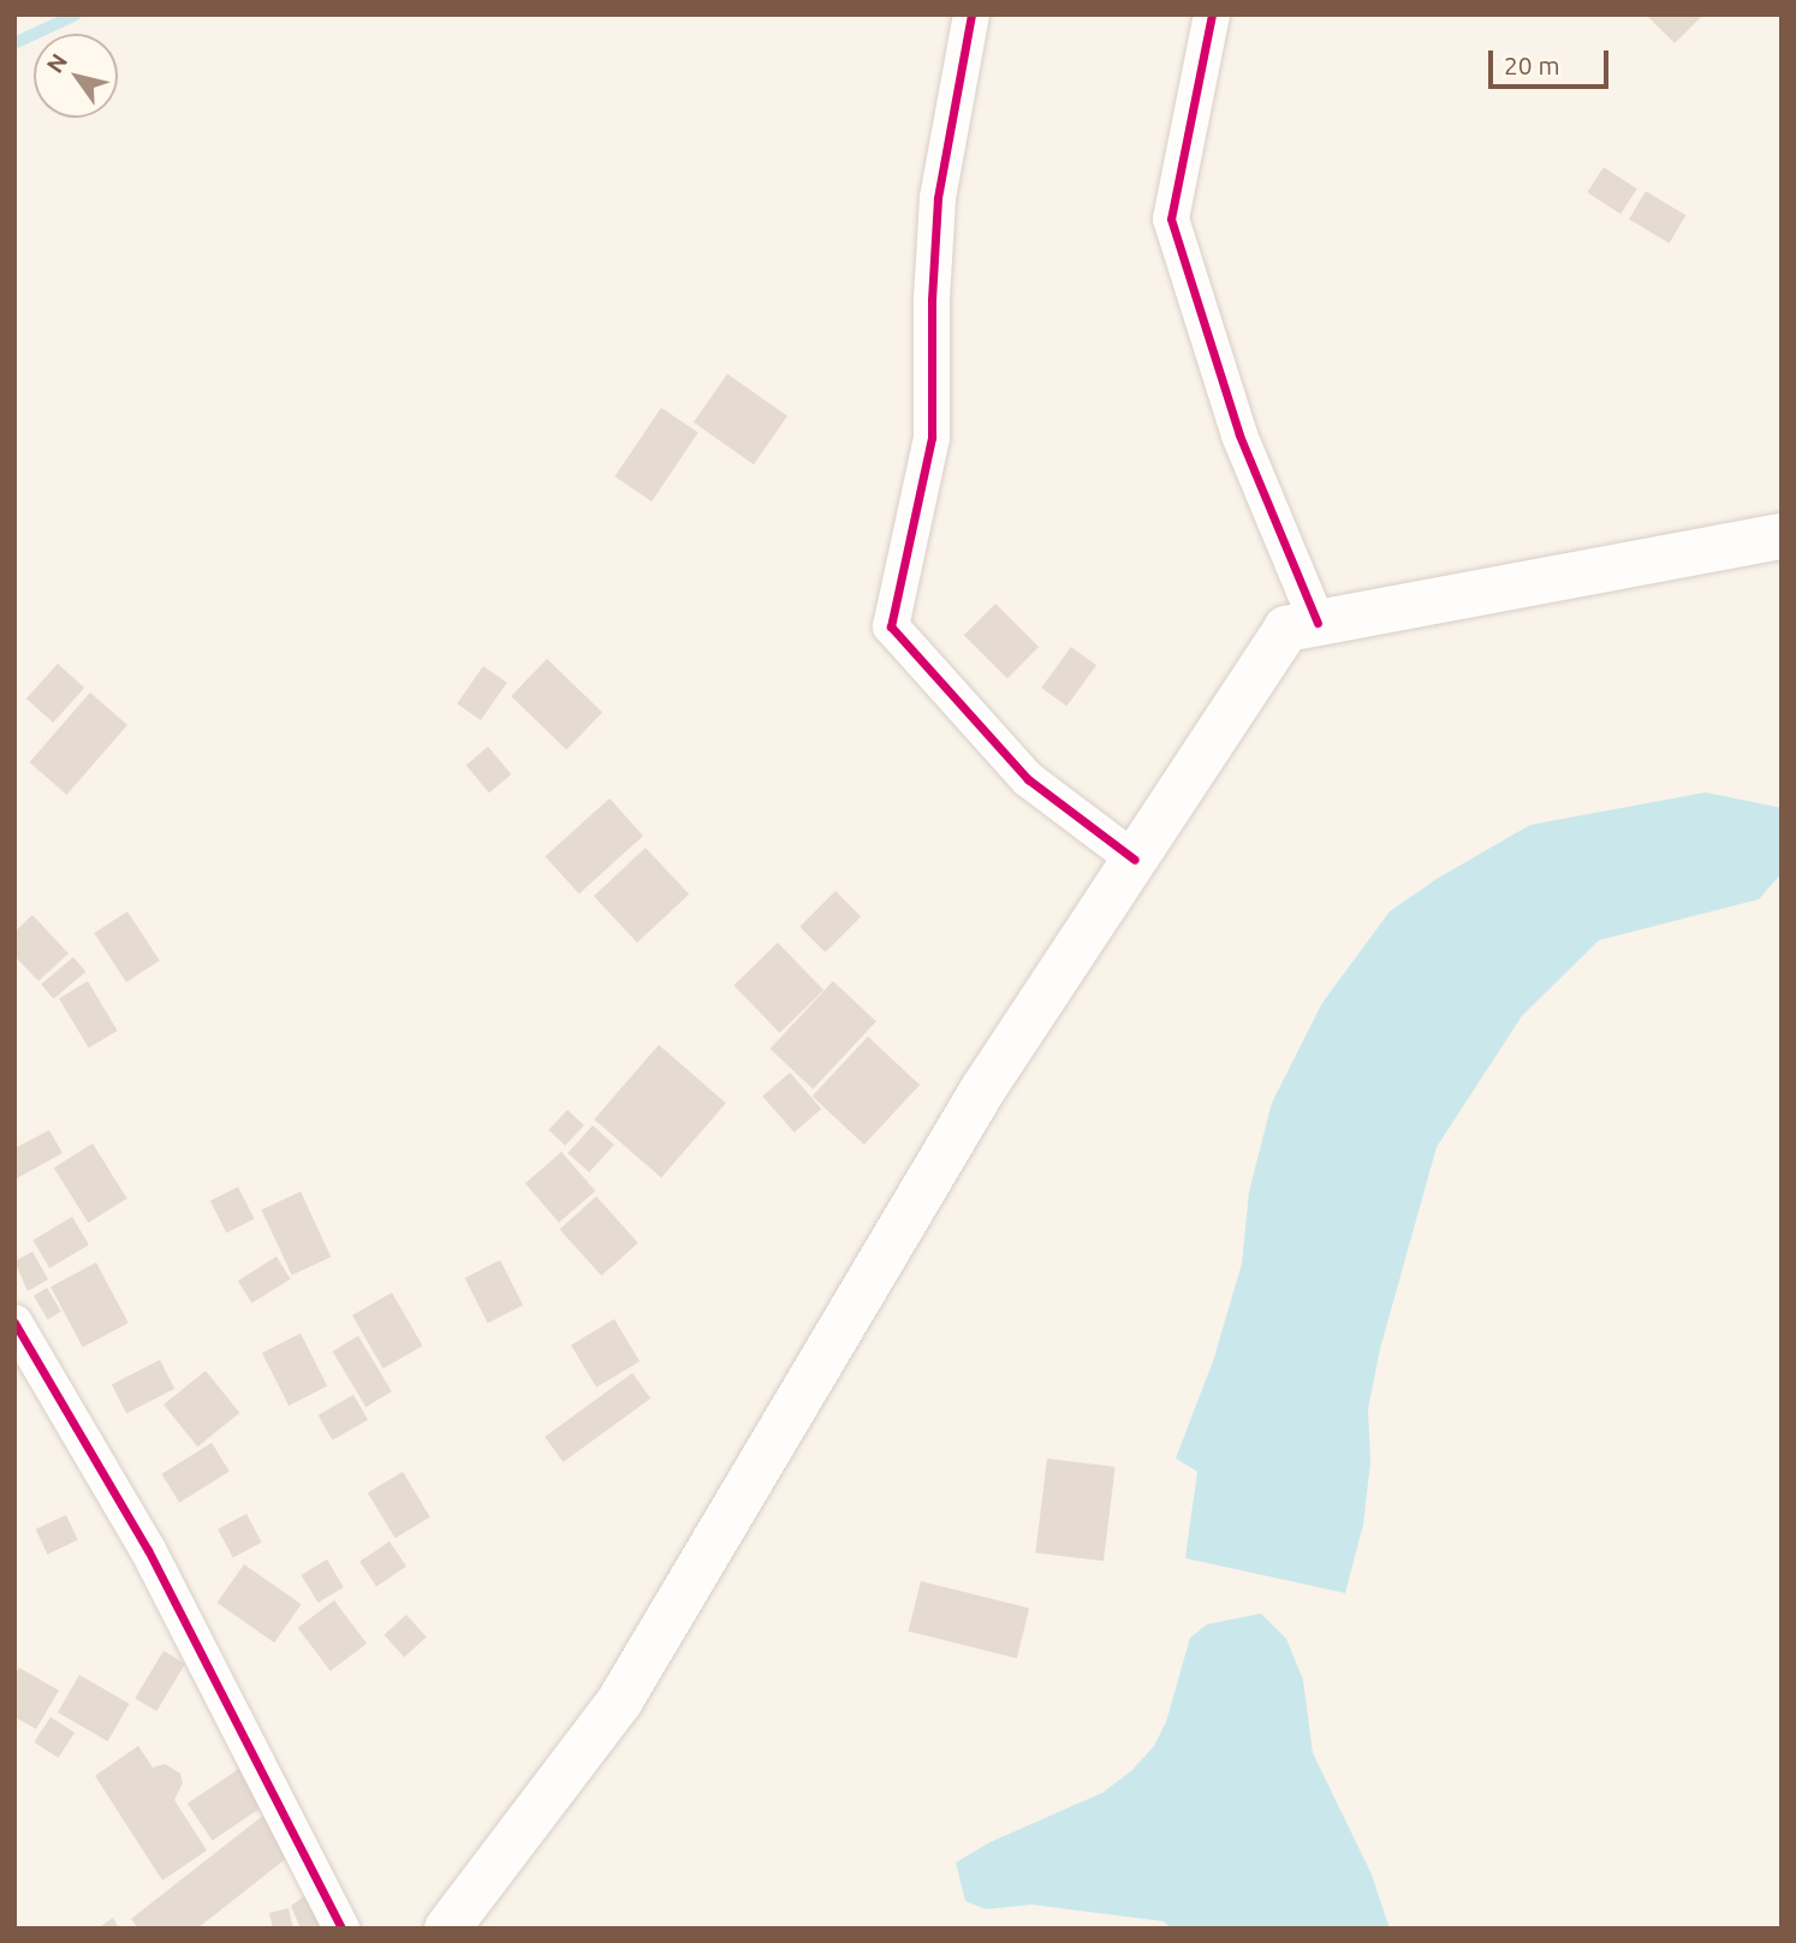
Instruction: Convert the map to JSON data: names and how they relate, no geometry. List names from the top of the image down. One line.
{"scale_bar":"20 m","north":"top left"}
